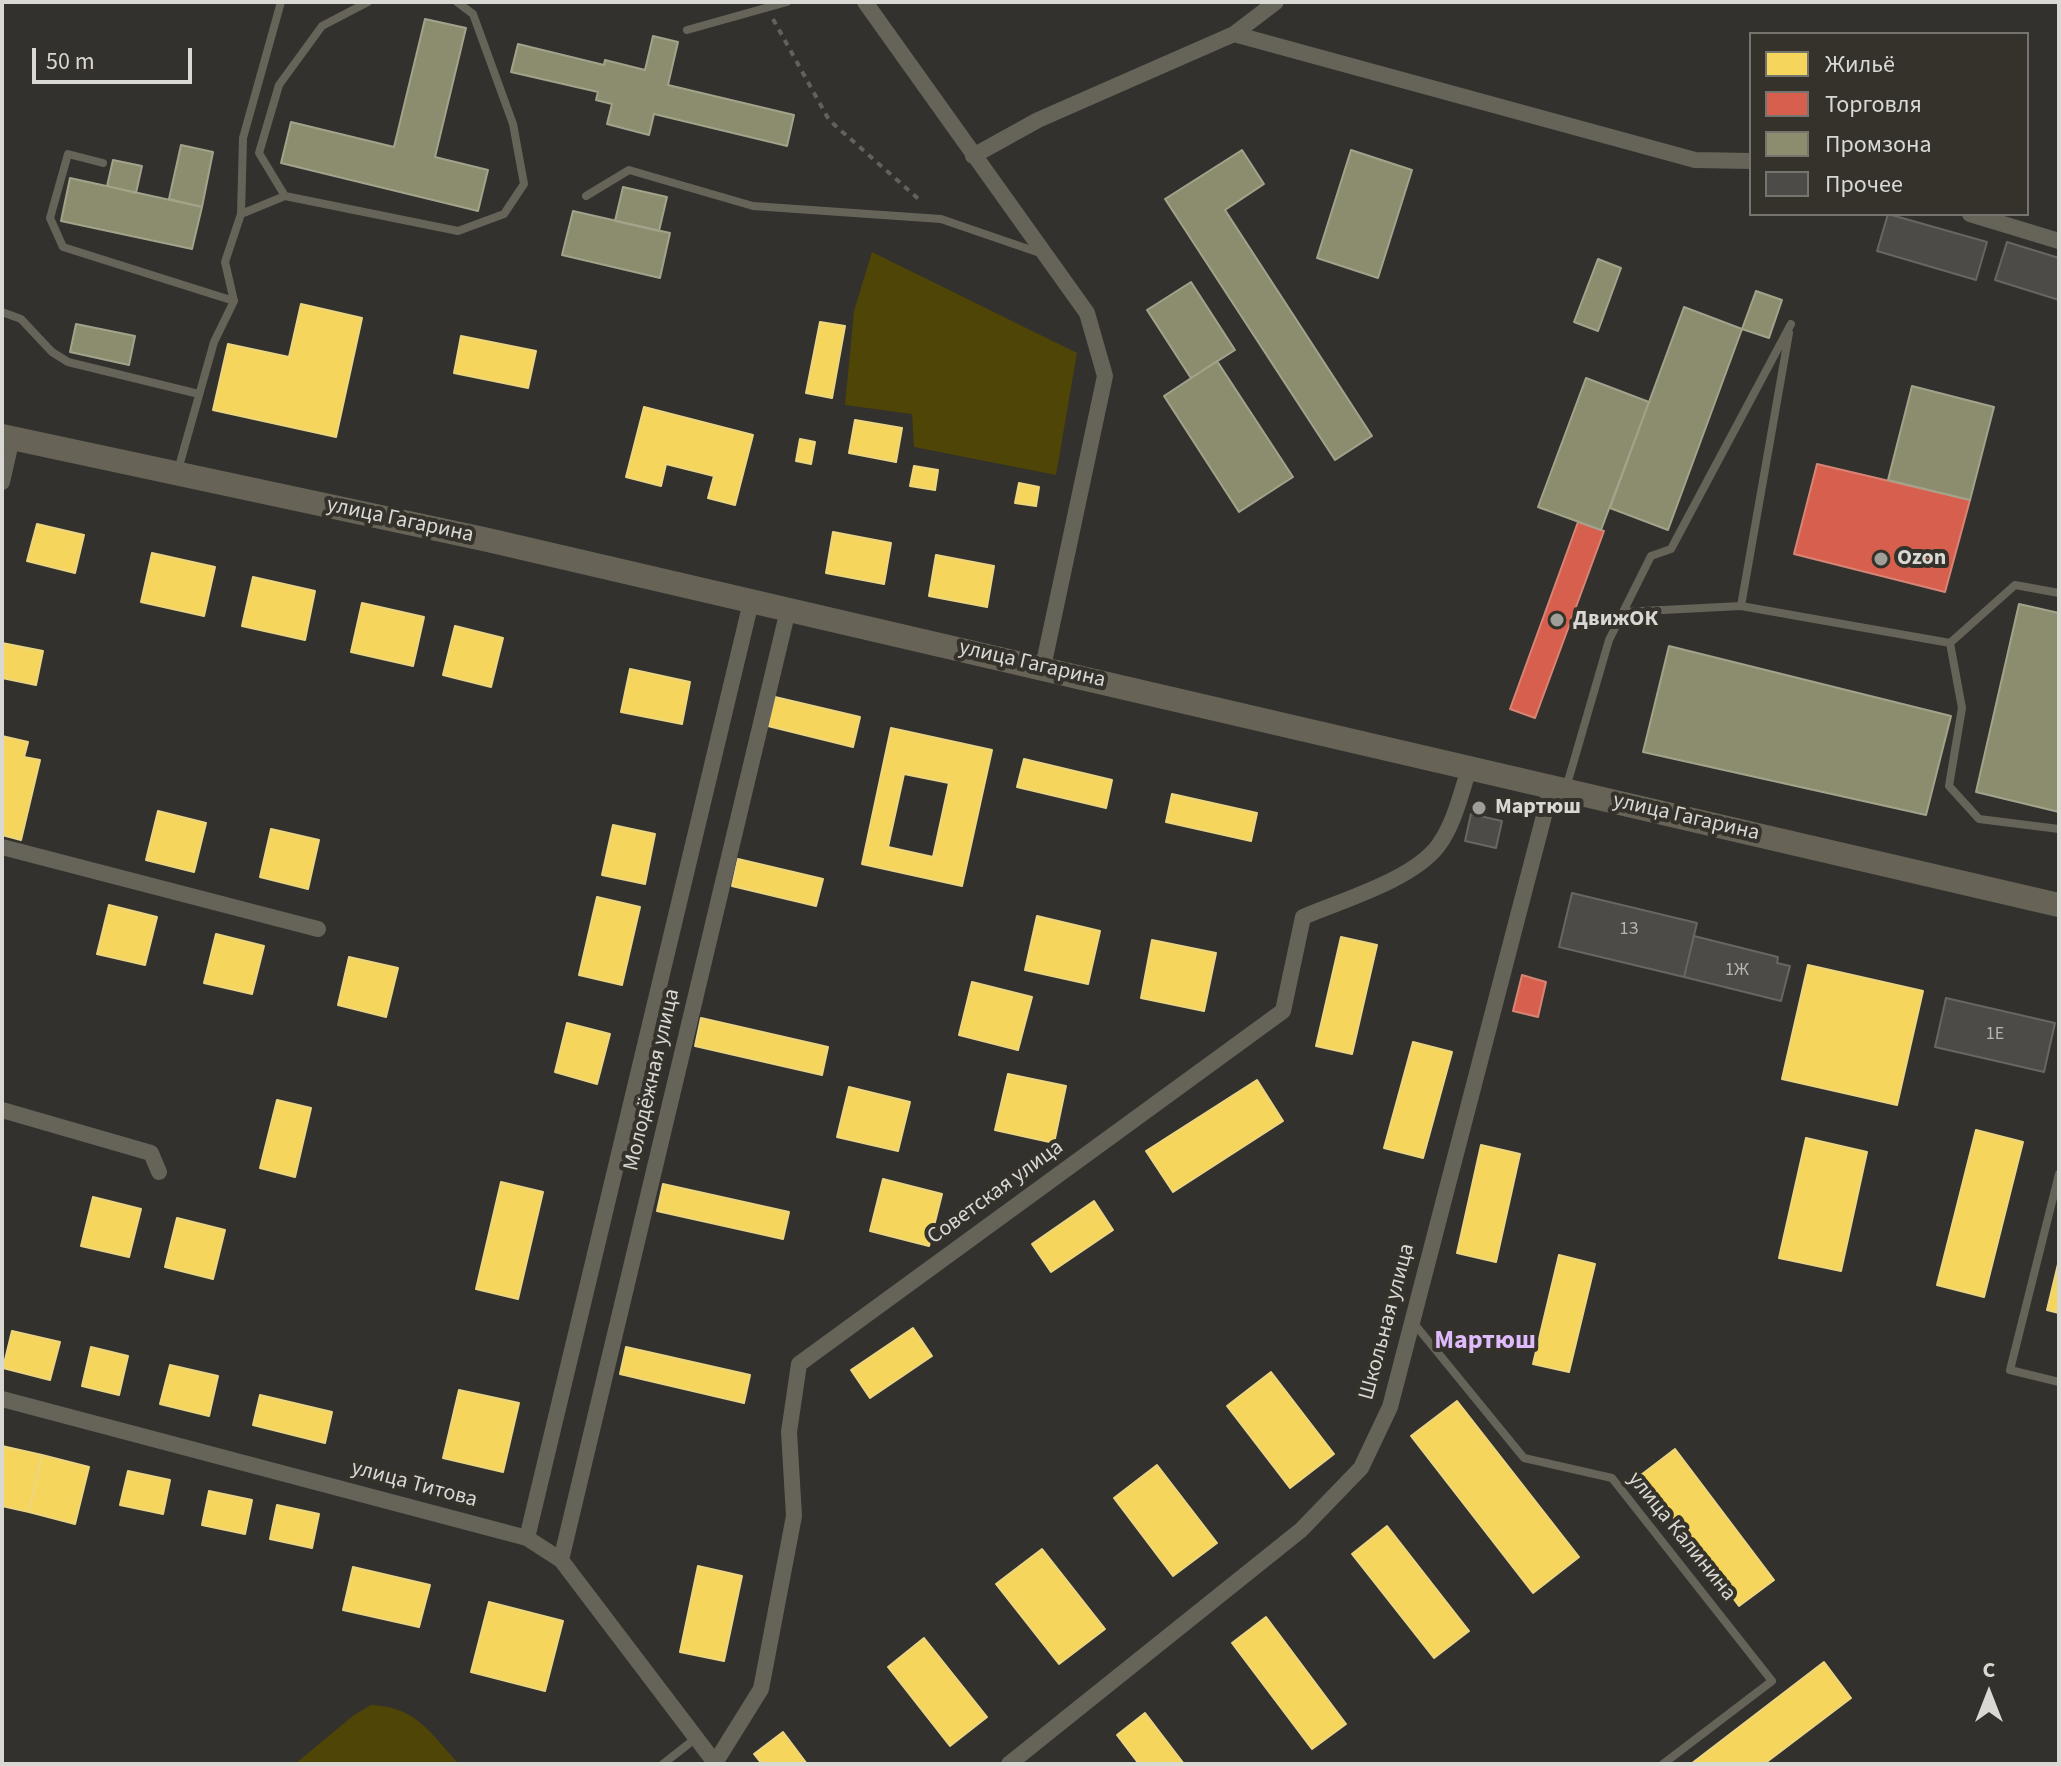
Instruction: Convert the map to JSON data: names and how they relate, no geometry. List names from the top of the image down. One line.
{"streets":{"main road":["улица Гагарина"],"street":["Молодёжная улица","Советская улица","Школьная улица","улица Титова"],"lane":["улица Калинина"]},"crossings":[["улица Гагарина","Молодёжная улица"],["улица Гагарина","Советская улица"],["улица Гагарина","Школьная улица"],["Молодёжная улица","улица Титова"],["Советская улица","улица Титова"],["Школьная улица","улица Калинина"]],"districts":["Мартюш"],"places":["Ozon","ДвижОК","Мартюш"],"house_numbers":["1З","1Ж","1Е"],"legend":["Жильё","Торговля","Промзона","Прочее"],"scale_bar":"50 m","north":"top"}
